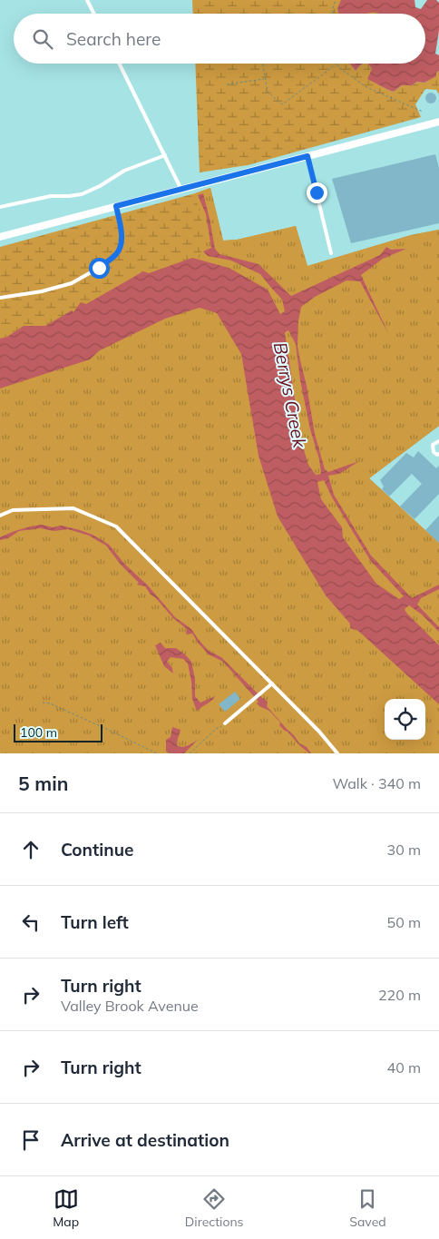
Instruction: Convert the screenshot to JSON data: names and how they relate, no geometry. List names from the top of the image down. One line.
{"water":["Berrys Creek"],"scale_bar":"100 m","page":{"search":"Search here","scale":"100 m","heading":["5 min","Walk · 340 m"],"list":[["Continue","30 m"],["Turn left","50 m"],["Turn right","Valley Brook Avenue","220 m"],["Turn right","40 m"],"Arrive at destination"],"nav":["Map","Directions","Saved"]}}
